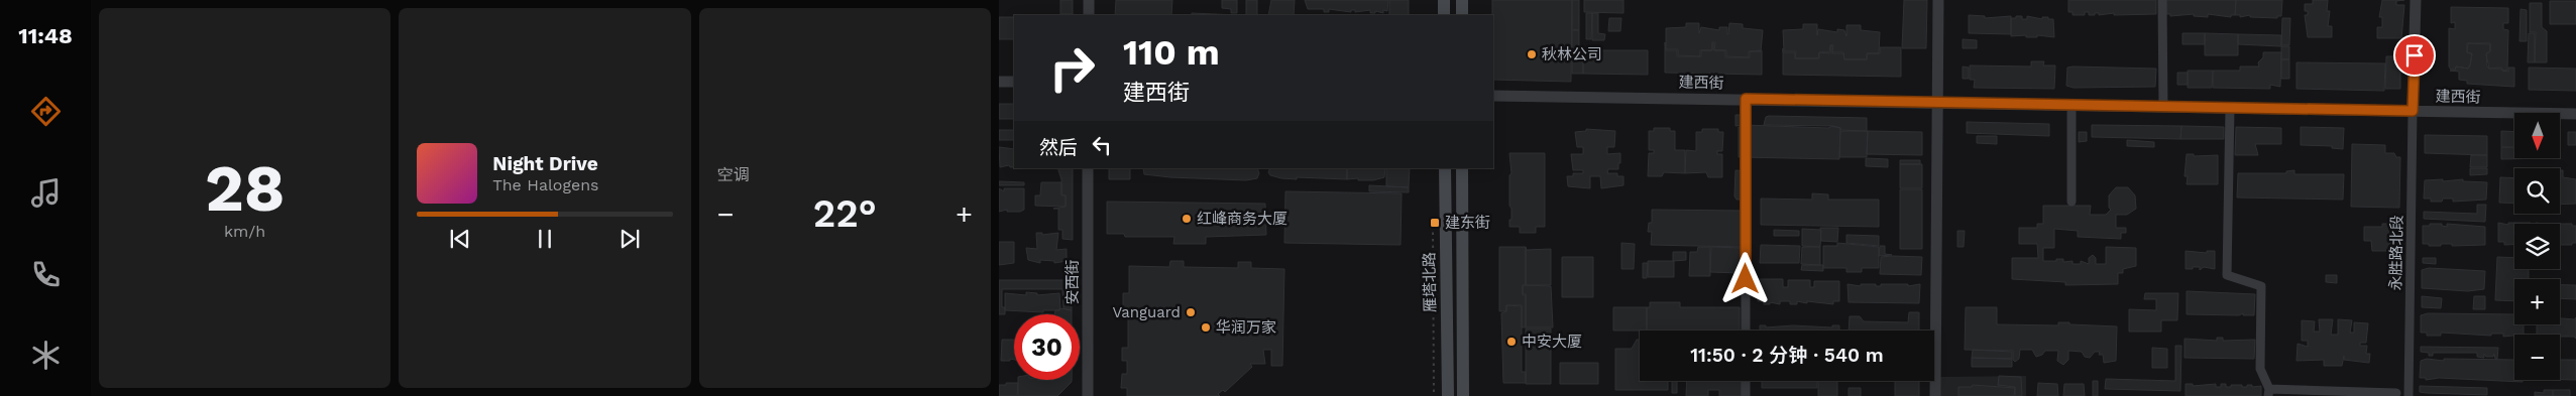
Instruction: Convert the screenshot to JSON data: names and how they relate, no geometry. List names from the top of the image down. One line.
{"streets":{"main road":["雁塔北路"],"street":["建西街","永胜路北段","安西街"]},"crossings":[["建西街","永胜路北段"]],"places":{"other":["秋林公司","红峰商务大厦","Vanguard","华润万家","中安大厦"],"transit":["建东街"]},"north":"bottom","page":{"tabs":"11:48","tile":[["28","km/h"],"空调"],"turn":["110 m","建西街"],"map_buttons":["+","−"],"then":"然后","song":["Night Drive","The Halogens"],"heat":["−","22°","+"],"limit":"30","trip":"11:50 · 2 分钟 · 540 m"}}
